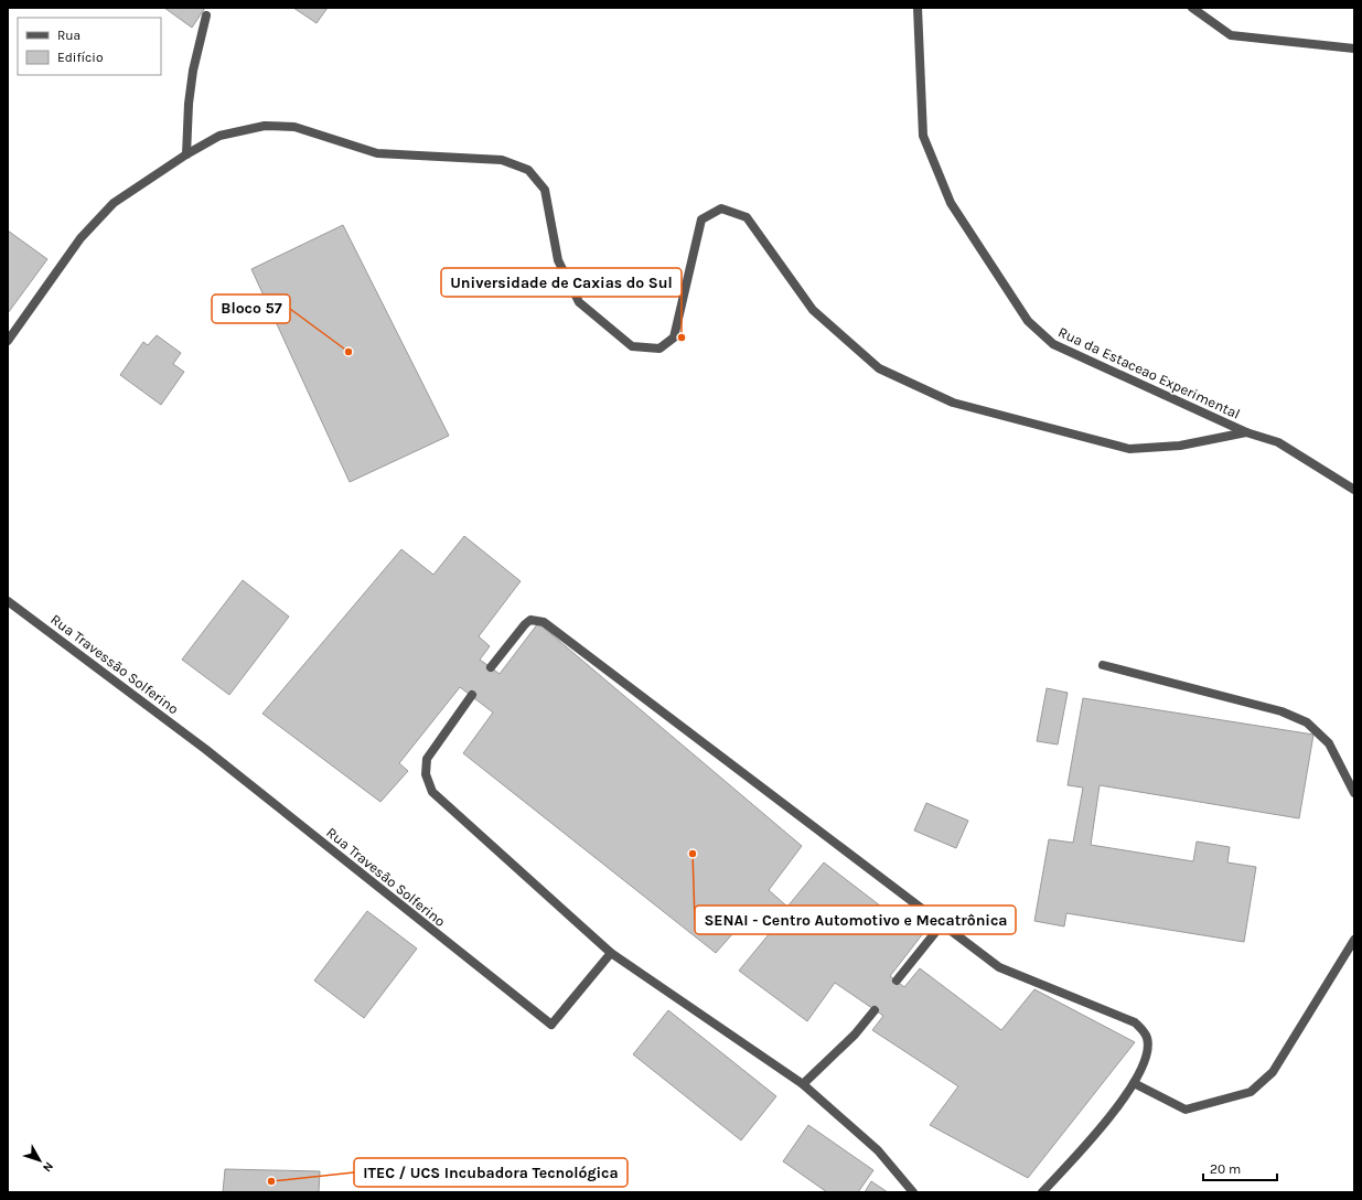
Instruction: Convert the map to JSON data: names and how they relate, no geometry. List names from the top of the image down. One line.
{"streets":{"street":["Rua da Estaceao Experimental","Rua Travessão Solferino","Rua Travesão Solferino"]},"crossings":[["Rua Travessão Solferino","Rua Travesão Solferino"]],"places":["Universidade de Caxias do Sul","Bloco 57","SENAI - Centro Automotivo e Mecatrônica","ITEC / UCS Incubadora Tecnológica"],"legend":["Rua","Edifício"],"scale_bar":"20 m","north":"bottom right"}
